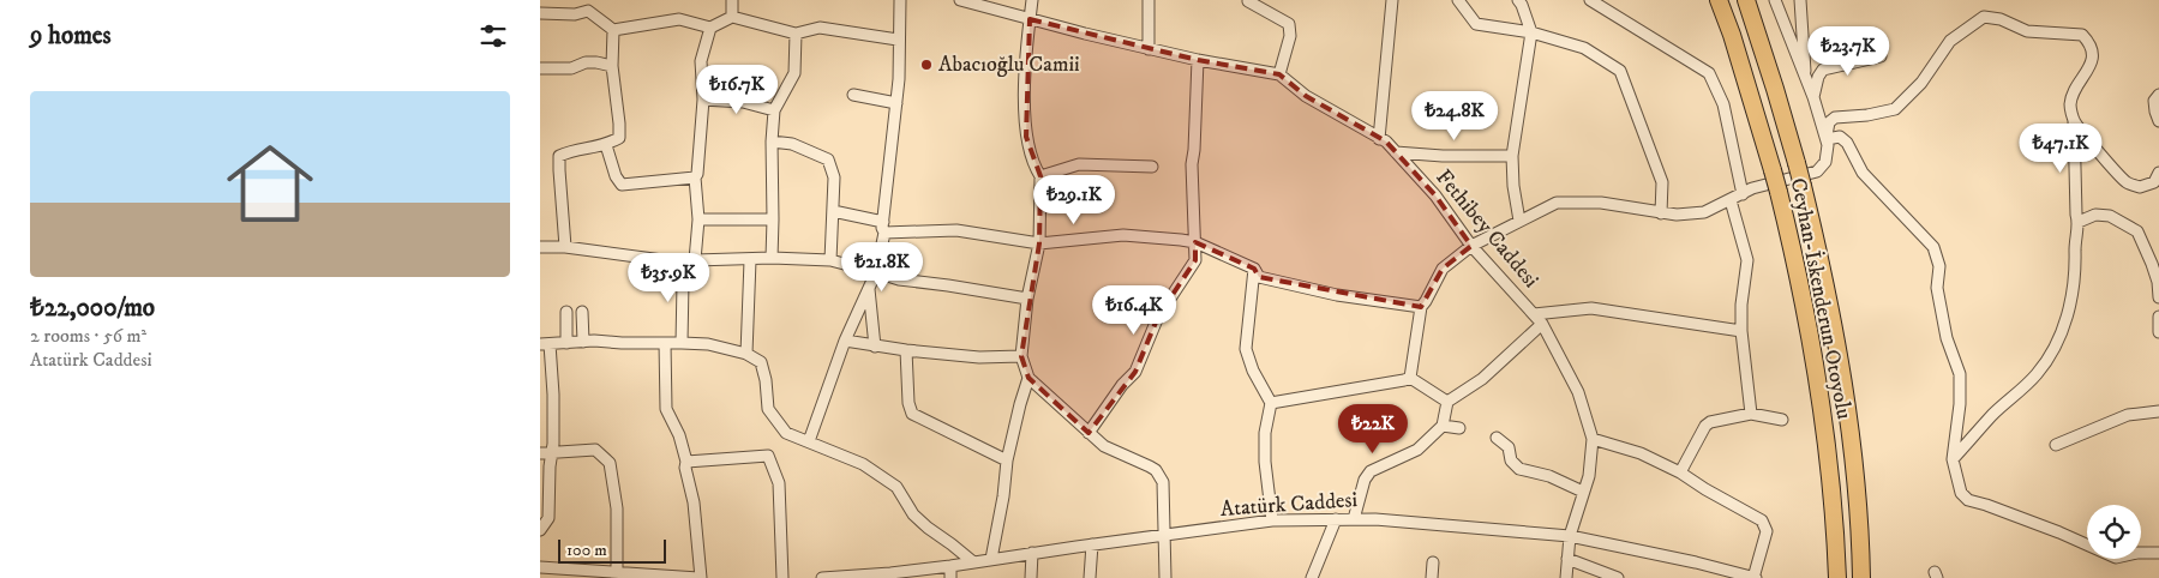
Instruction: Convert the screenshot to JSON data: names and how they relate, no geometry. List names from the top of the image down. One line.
{"streets":{"highway":["Ceyhan-İskenderun Otoyolu"],"street":["Fethibey Caddesi","Atatürk Caddesi"]},"crossings":[["Fethibey Caddesi","Atatürk Caddesi"]],"places":["Abacıoğlu Camii"],"scale_bar":"100 m","page":{"heading":"9 homes","price":["₺23.7K","₺16.7K","₺24.8K","₺47.1K","₺29.1K","₺21.8K","₺35.9K","₺16.4K","₺22K"],"list":[{"name":"₺22,000/mo","note":"2 rooms · 56 m² · Atatürk Caddesi"}],"scale":"100 m"}}
